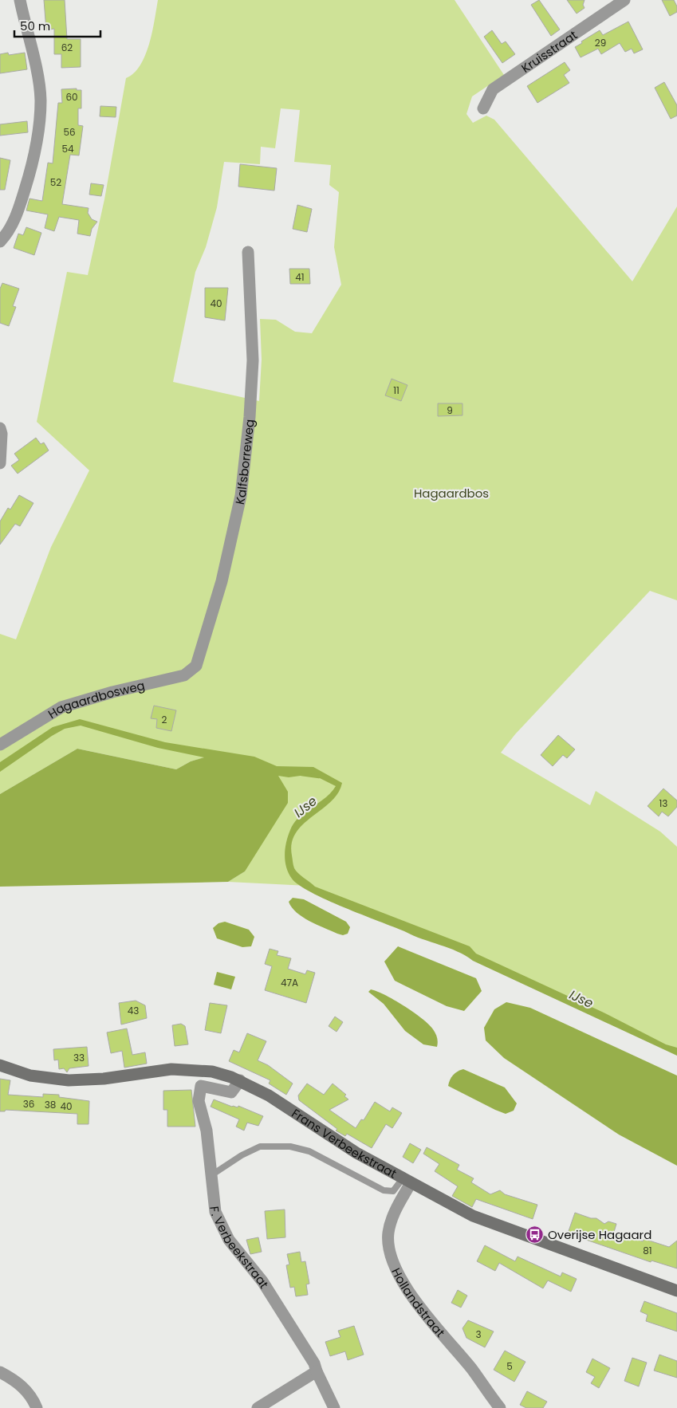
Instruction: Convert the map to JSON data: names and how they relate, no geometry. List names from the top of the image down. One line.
{"streets":{"main road":["Frans Verbeekstraat"],"street":["Kruisstraat","Kalfsborreweg","Hagaardbosweg","F. Verbeekstraat","Hollandstraat"]},"crossings":[["Kalfsborreweg","Hagaardbosweg"],["Frans Verbeekstraat","F. Verbeekstraat"],["Frans Verbeekstraat","Hollandstraat"]],"water":["IJse"],"parks":["Hagaardbos"],"places":{"bus stop":["Overijse Hagaard"]},"house_numbers":["29","62","60","56","54","52","41","40","11","9","2","13","47A","43","33","36","38","40","81","3","5"],"scale_bar":"50 m"}
